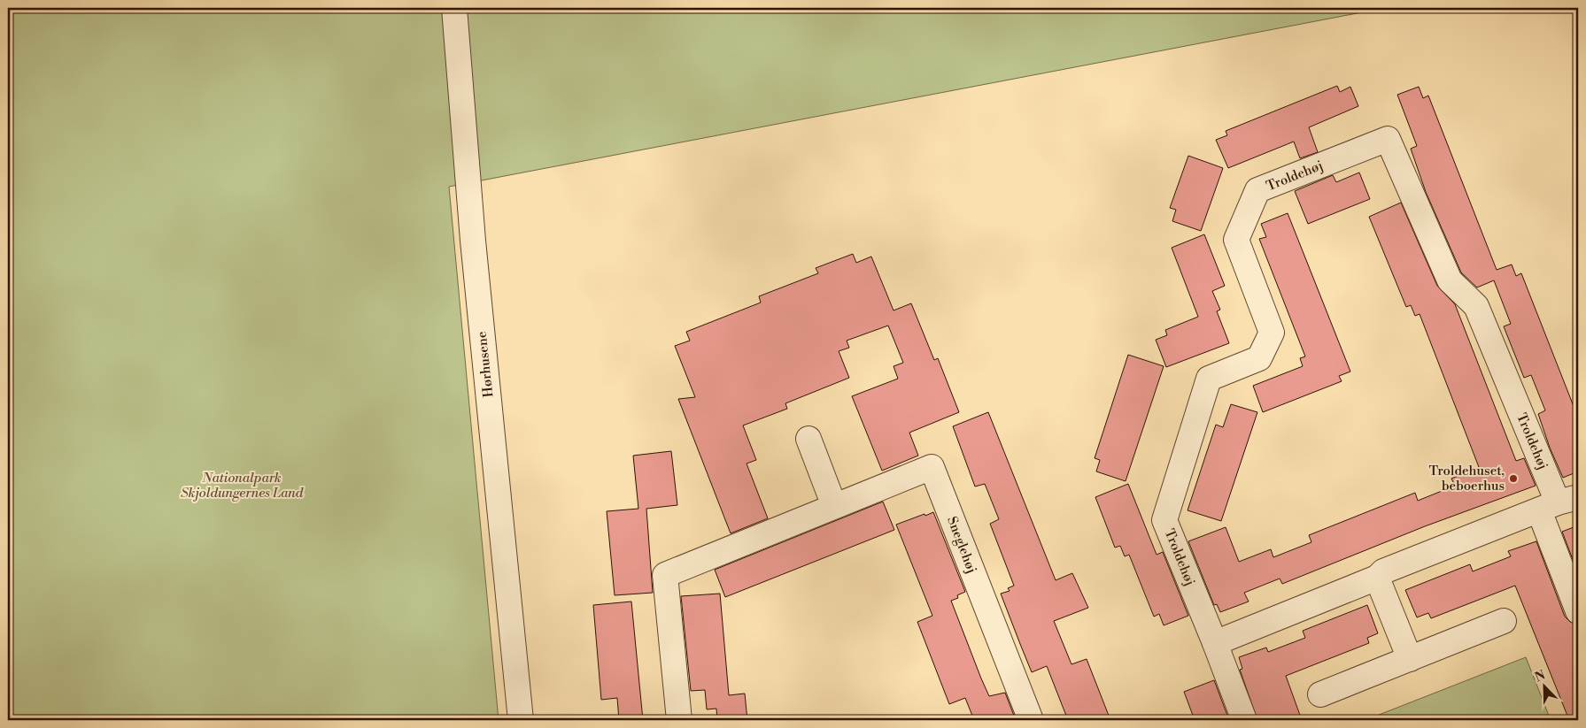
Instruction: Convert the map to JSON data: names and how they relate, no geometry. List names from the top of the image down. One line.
{"streets":{"street":["Troldehøj","Hørhusene","Sneglehøj"]},"parks":["Nationalpark Skjoldungernes Land"],"places":["Troldehuset, beboerhus"],"north":"top left"}
